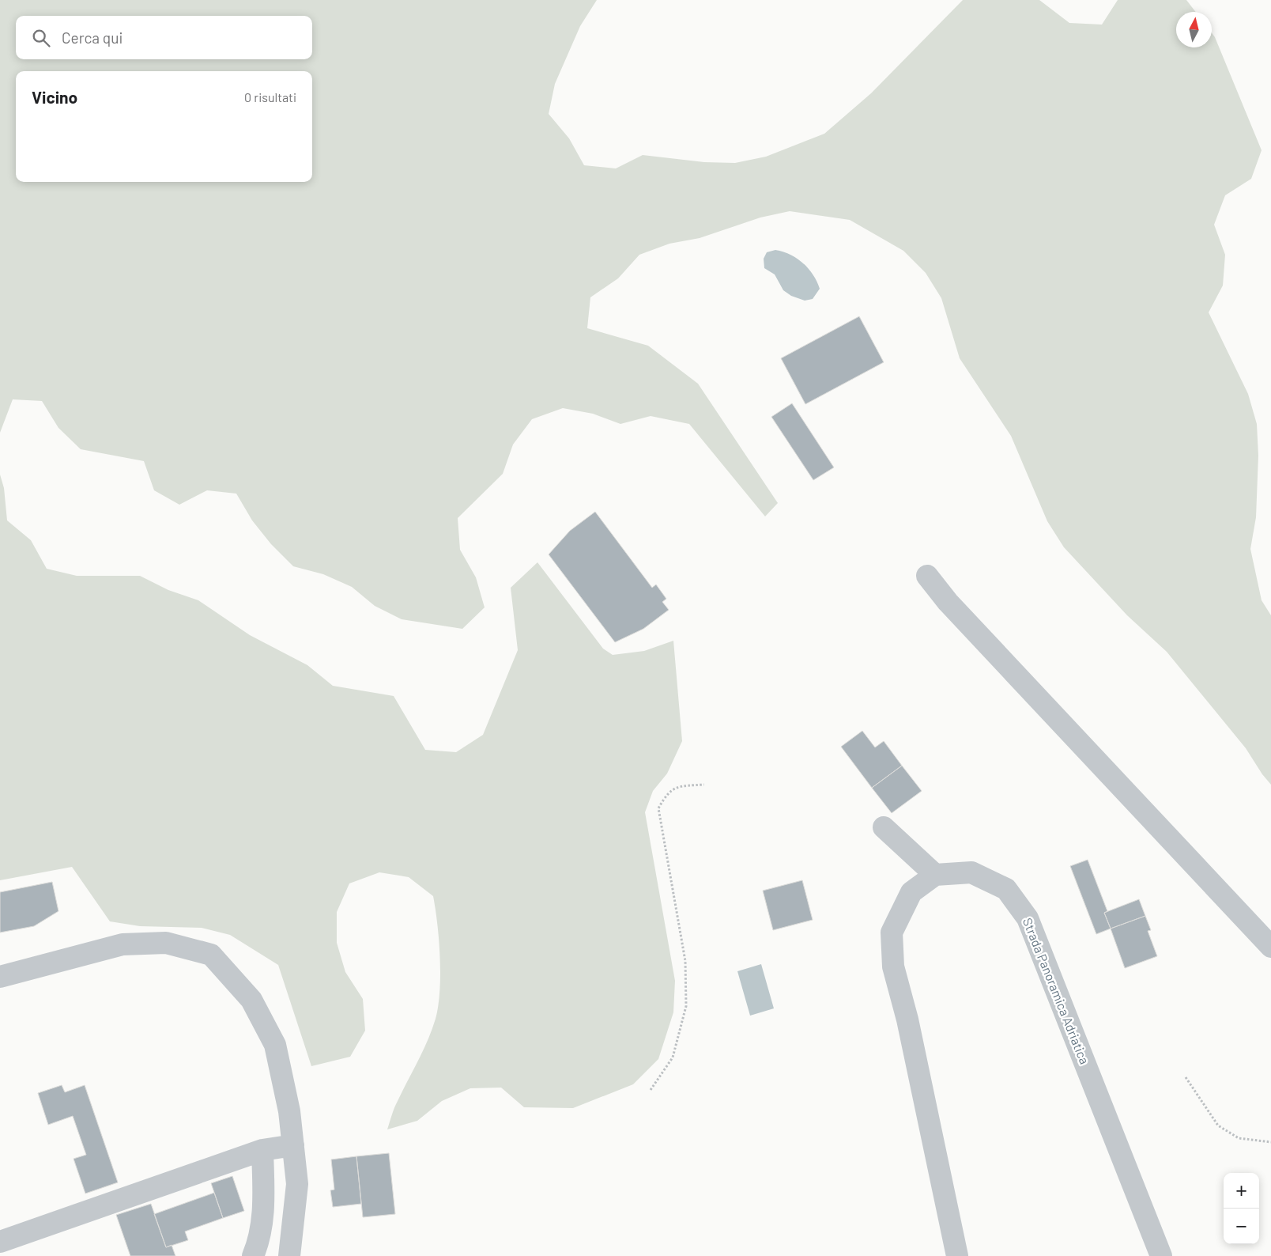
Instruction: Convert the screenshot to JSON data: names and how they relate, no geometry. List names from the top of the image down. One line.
{"streets":{"street":["Strada Panoramica Adriatica"]},"north":"top","page":{"search":"Cerca qui","heading":["Vicino","0 risultati"],"map_buttons":["+","−"]}}
